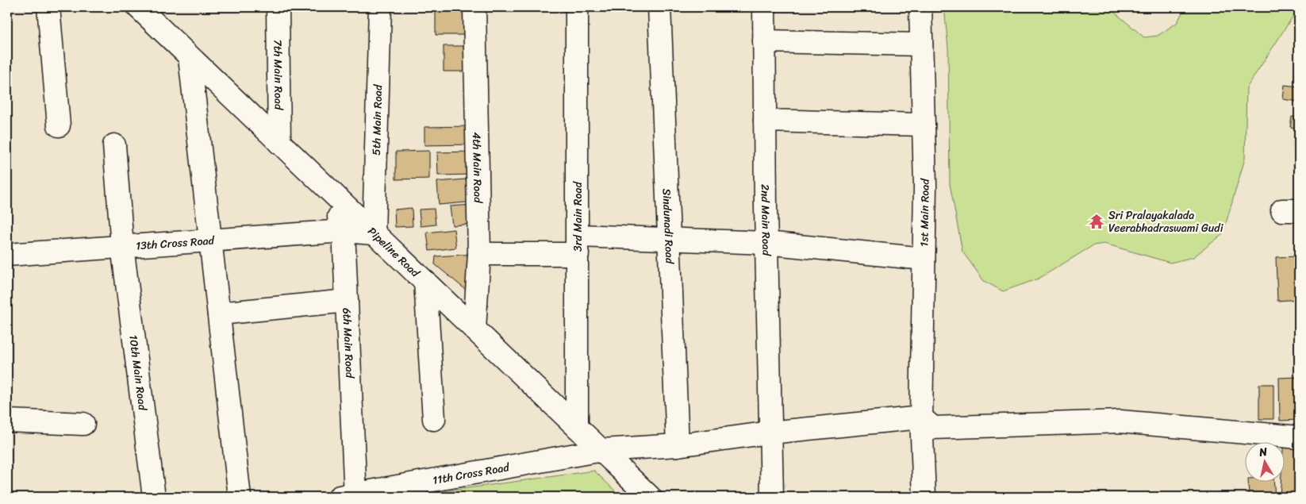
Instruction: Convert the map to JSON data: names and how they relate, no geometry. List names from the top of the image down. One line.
{"streets":{"street":["7th Main Road","5th Main Road","4th Main Road","1st Main Road","3rd Main Road","2nd Main Road","Sindunadi Road","13th Cross Road","Pipeline Road","6th Main Road","10th Main Road","11th Cross Road"]},"crossings":[["7th Main Road","Pipeline Road"],["5th Main Road","13th Cross Road"],["5th Main Road","Pipeline Road"],["4th Main Road","Pipeline Road"],["1st Main Road","11th Cross Road"],["3rd Main Road","Pipeline Road"],["2nd Main Road","11th Cross Road"],["Sindunadi Road","11th Cross Road"],["13th Cross Road","Pipeline Road"],["13th Cross Road","6th Main Road"],["13th Cross Road","10th Main Road"],["Pipeline Road","6th Main Road"],["Pipeline Road","11th Cross Road"],["6th Main Road","11th Cross Road"]],"places":{"temple":["Sri Pralayakalada Veerabhadraswami Gudi"]},"north":"top"}
